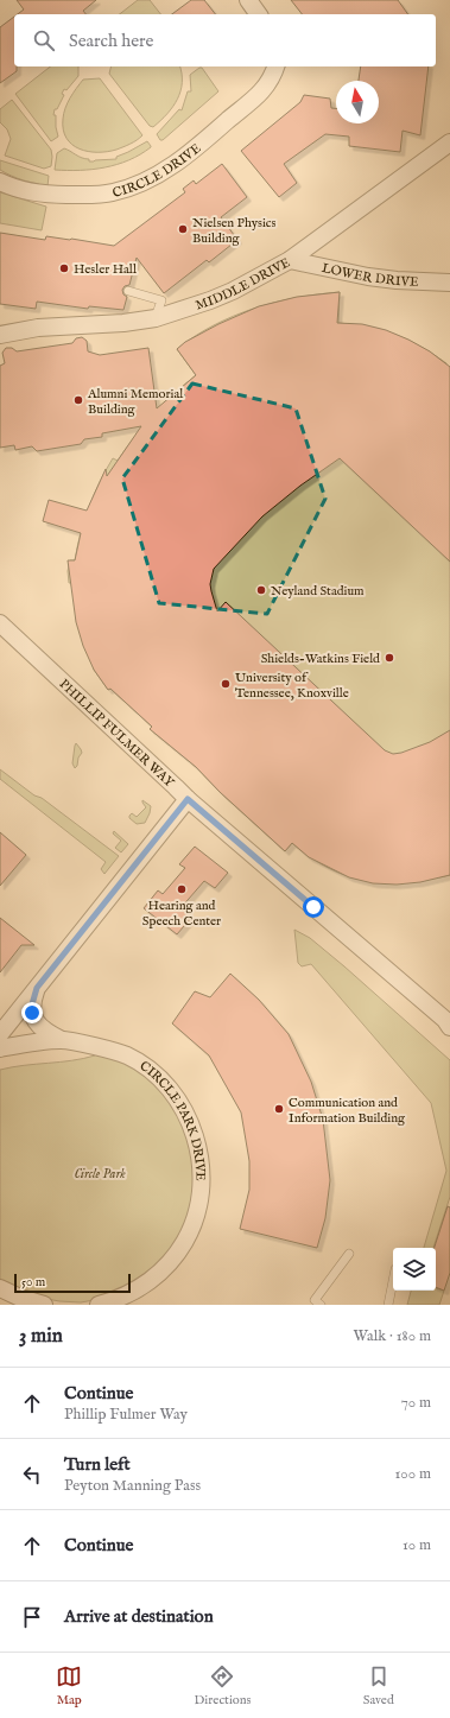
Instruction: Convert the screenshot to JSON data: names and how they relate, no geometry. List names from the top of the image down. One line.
{"streets":{"street":["CIRCLE DRIVE","LOWER DRIVE","MIDDLE DRIVE","PHILLIP FULMER WAY","CIRCLE PARK DRIVE"]},"crossings":[["LOWER DRIVE","MIDDLE DRIVE"]],"parks":["Circle Park"],"places":["Nielsen Physics Building","Hesler Hall","Alumni Memorial Building","Neyland Stadium","Shields-Watkins Field","University of Tennessee, Knoxville","Hearing and Speech Center","Communication and Information Building"],"scale_bar":"50 m","north":"top","page":{"search":"Search here","scale":"50 m","heading":["3 min","Walk · 180 m"],"list":[["Continue","Phillip Fulmer Way","70 m"],["Turn left","Peyton Manning Pass","100 m"],["Continue","10 m"],"Arrive at destination"],"nav":["Map","Directions","Saved"]}}
